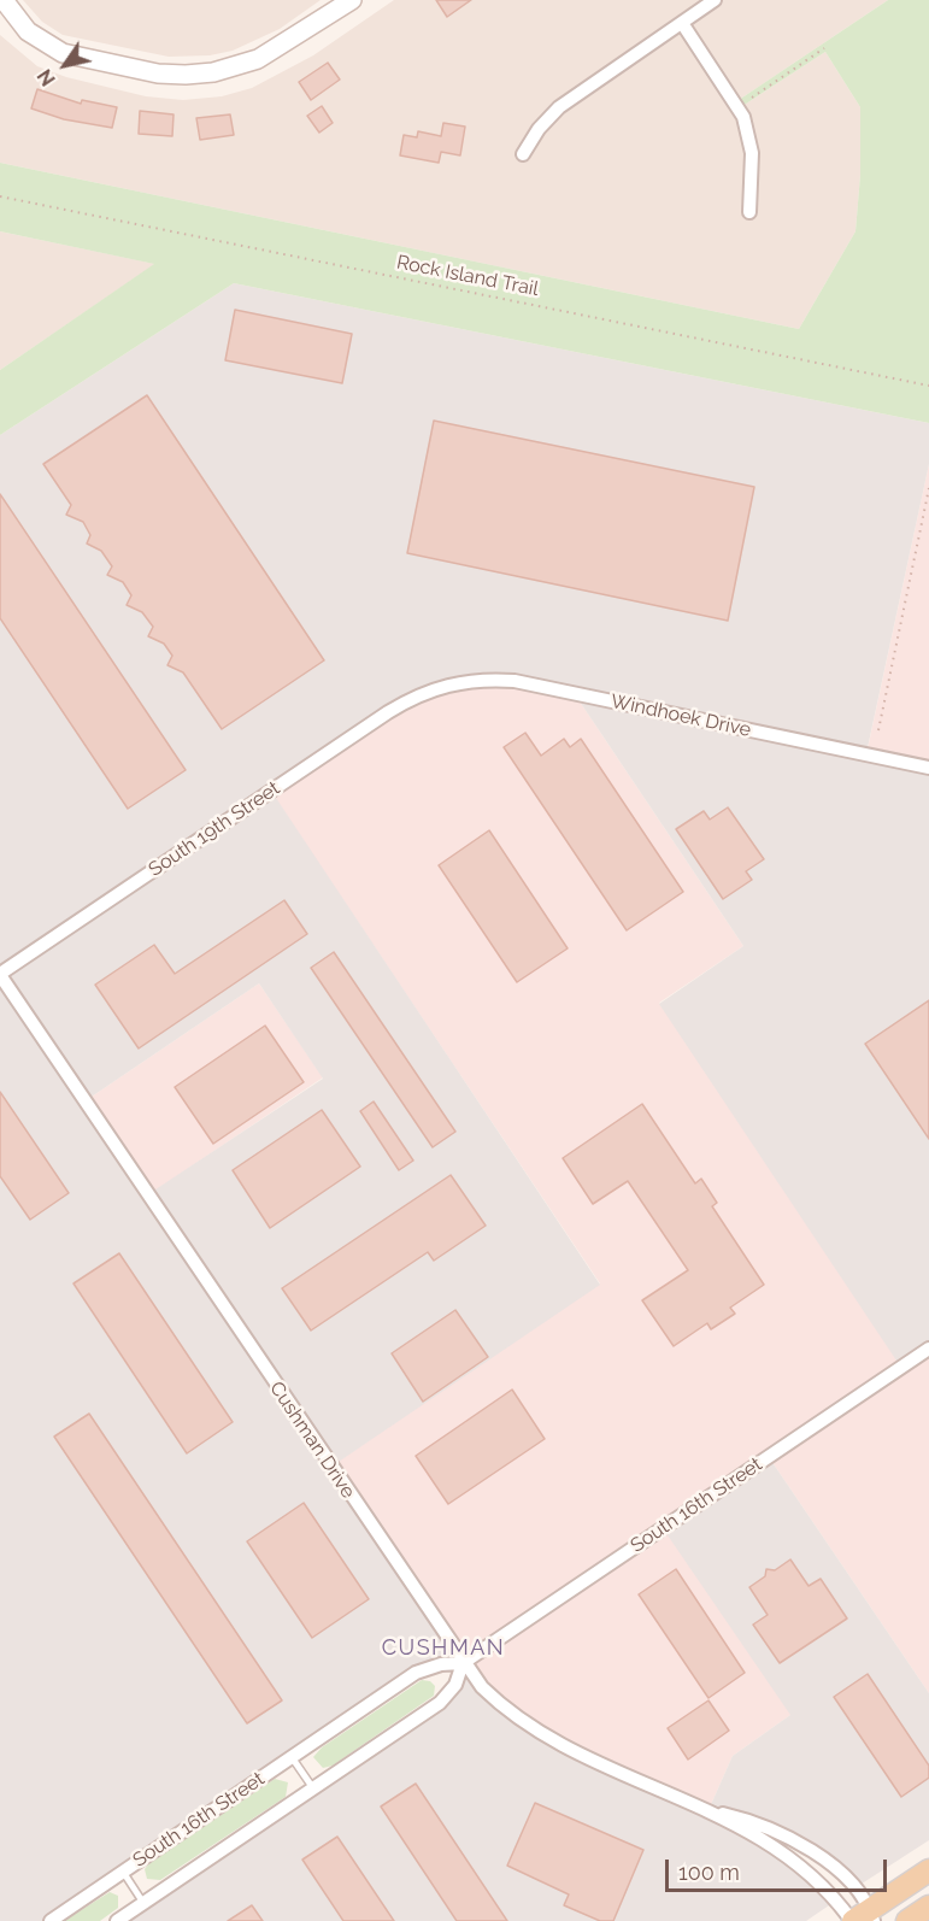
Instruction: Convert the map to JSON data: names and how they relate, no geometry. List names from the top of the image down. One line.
{"streets":{"street":["Windhoek Drive","South 19th Street","Cushman Drive","South 16th Street"],"path":["Rock Island Trail"]},"crossings":[["Windhoek Drive","South 19th Street"],["South 19th Street","Cushman Drive"],["Cushman Drive","South 16th Street"]],"districts":["CUSHMAN"],"scale_bar":"100 m","north":"bottom left"}
